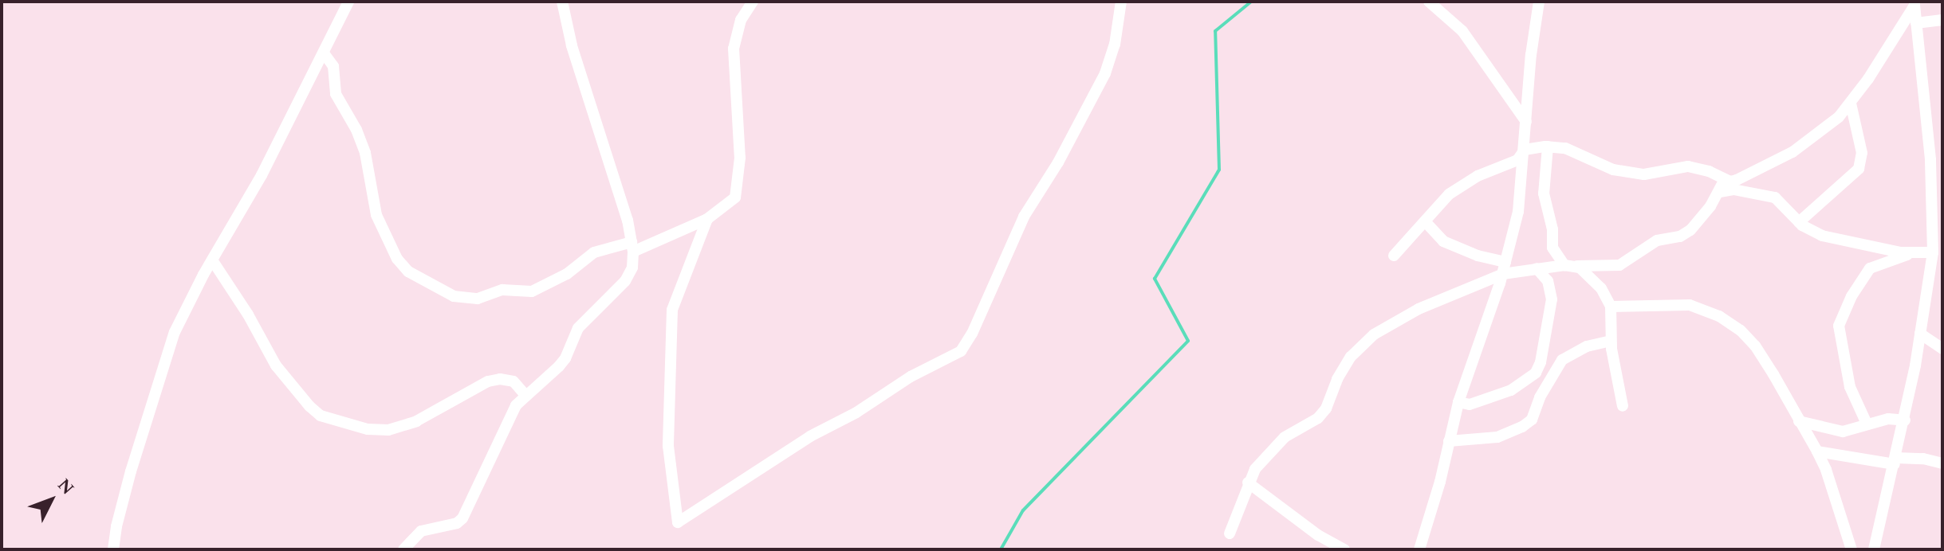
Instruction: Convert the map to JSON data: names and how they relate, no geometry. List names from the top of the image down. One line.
{"north":"top right"}
